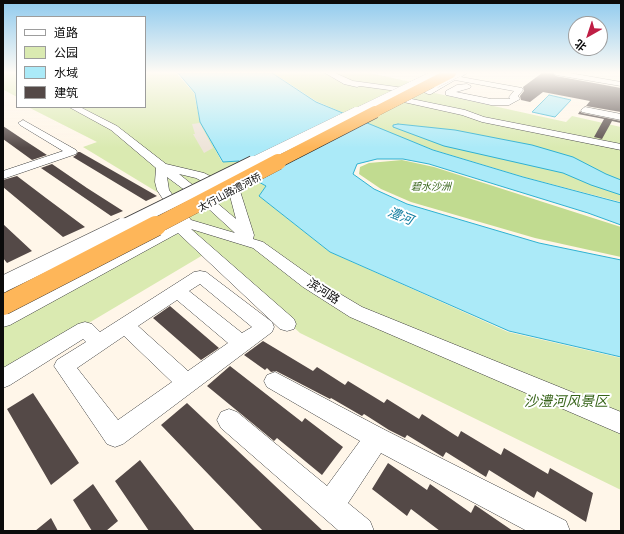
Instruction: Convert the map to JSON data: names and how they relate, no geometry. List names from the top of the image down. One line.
{"streets":{"main road":["太行山路澧河桥"],"street":["滨河路"]},"water":["澧河"],"parks":["碧水沙洲","沙澧河风景区"],"legend":["道路","公园","水域","建筑"],"north":"bottom left"}
